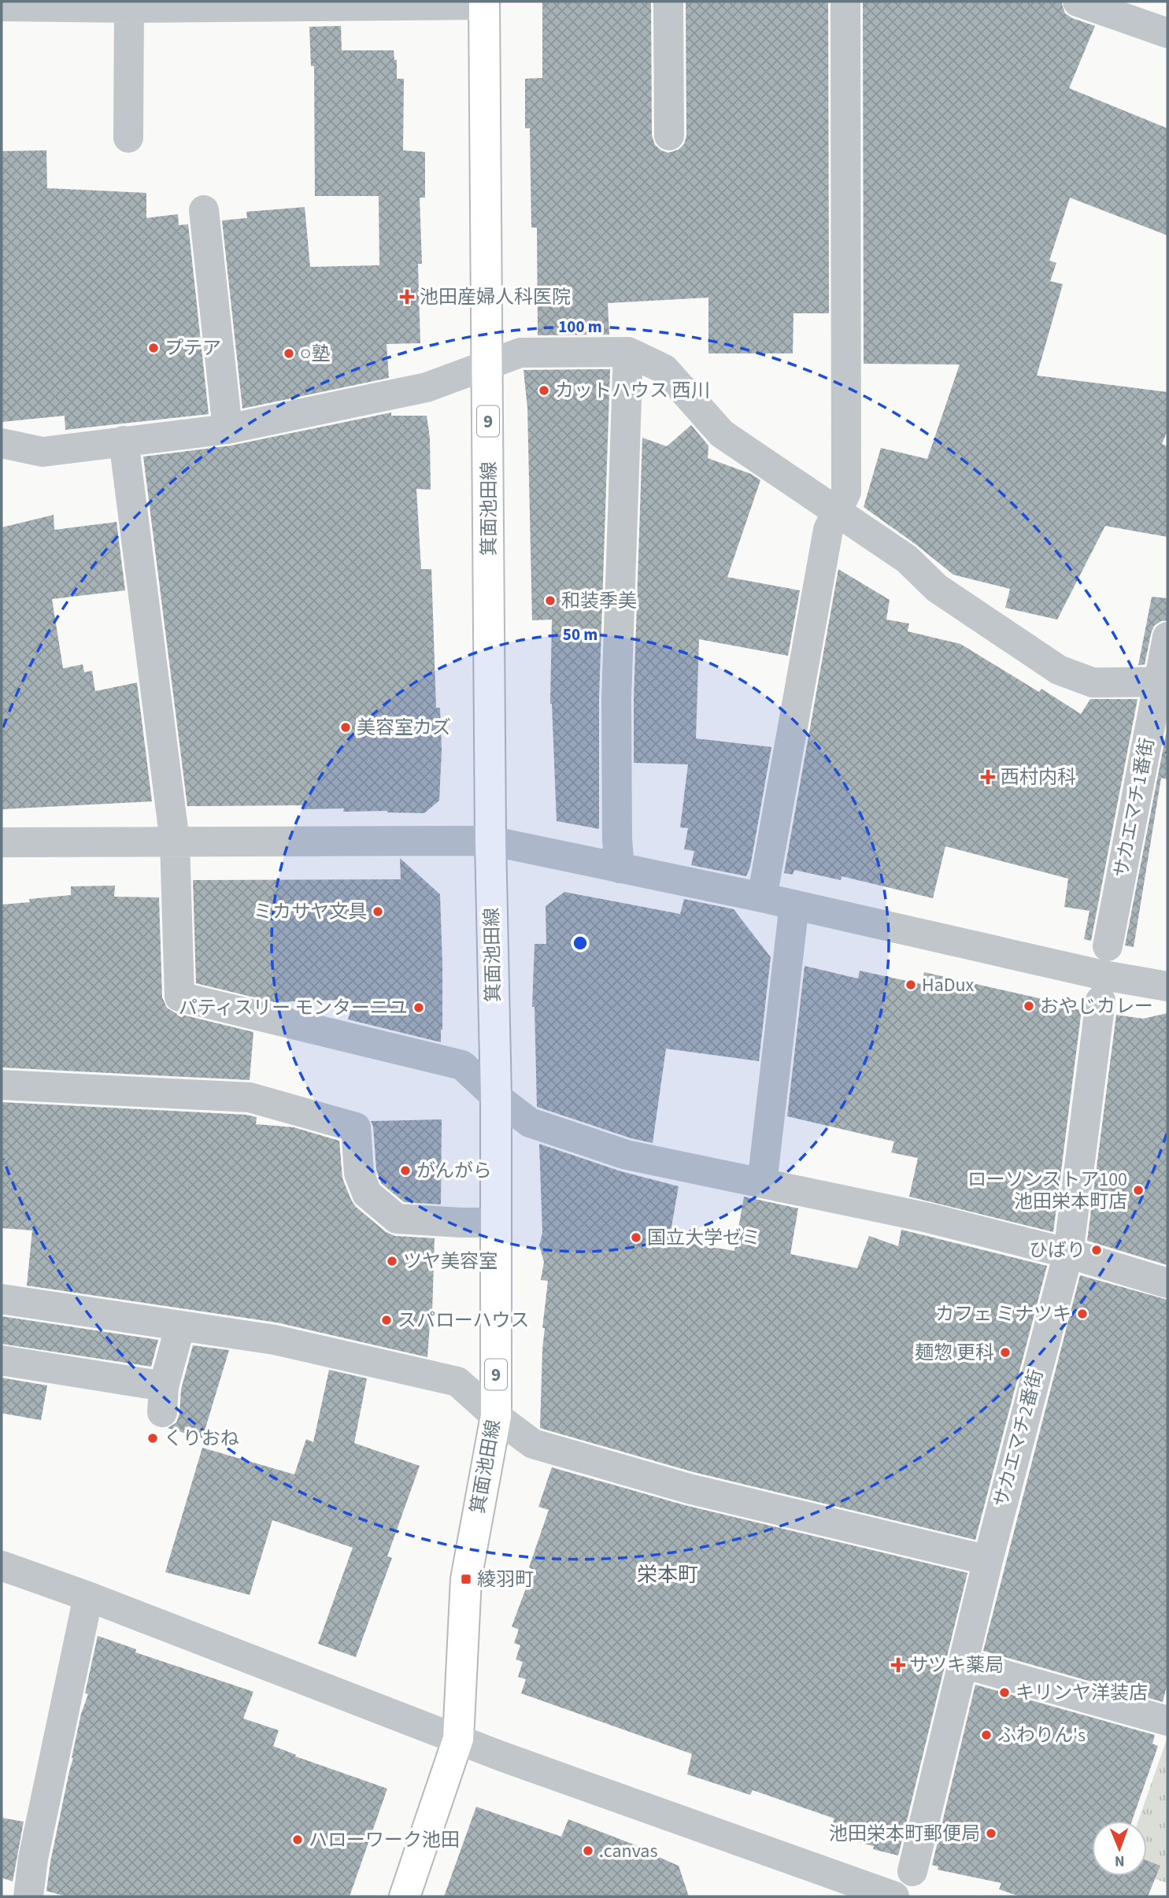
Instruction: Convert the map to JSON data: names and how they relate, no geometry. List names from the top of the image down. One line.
{"streets":{"main road":["9","箕面池田線"],"street":["サカエマチ1番街","サカエマチ2番街"]},"districts":["栄本町"],"places":{"health":["池田産婦人科医院","西村内科","サツキ薬局"],"other":["プテア","○塾","カットハウス 西川","和装季美","美容室カズ","ミカサヤ文具","HaDux","おやじカレー","パティスリー モンターニユ","がんがら","ローソンストア100 池田栄本町店","国立大学ゼミ","ひばり","ツヤ美容室","カフェ ミナツキ","スパローハウス","麺惣 更科","くりおね","キリンヤ洋装店","ふわりん's","池田栄本町郵便局","ハローワーク池田",".canvas"],"transit":["綾羽町"]},"north":"bottom","rings":["100 m","50 m"]}
